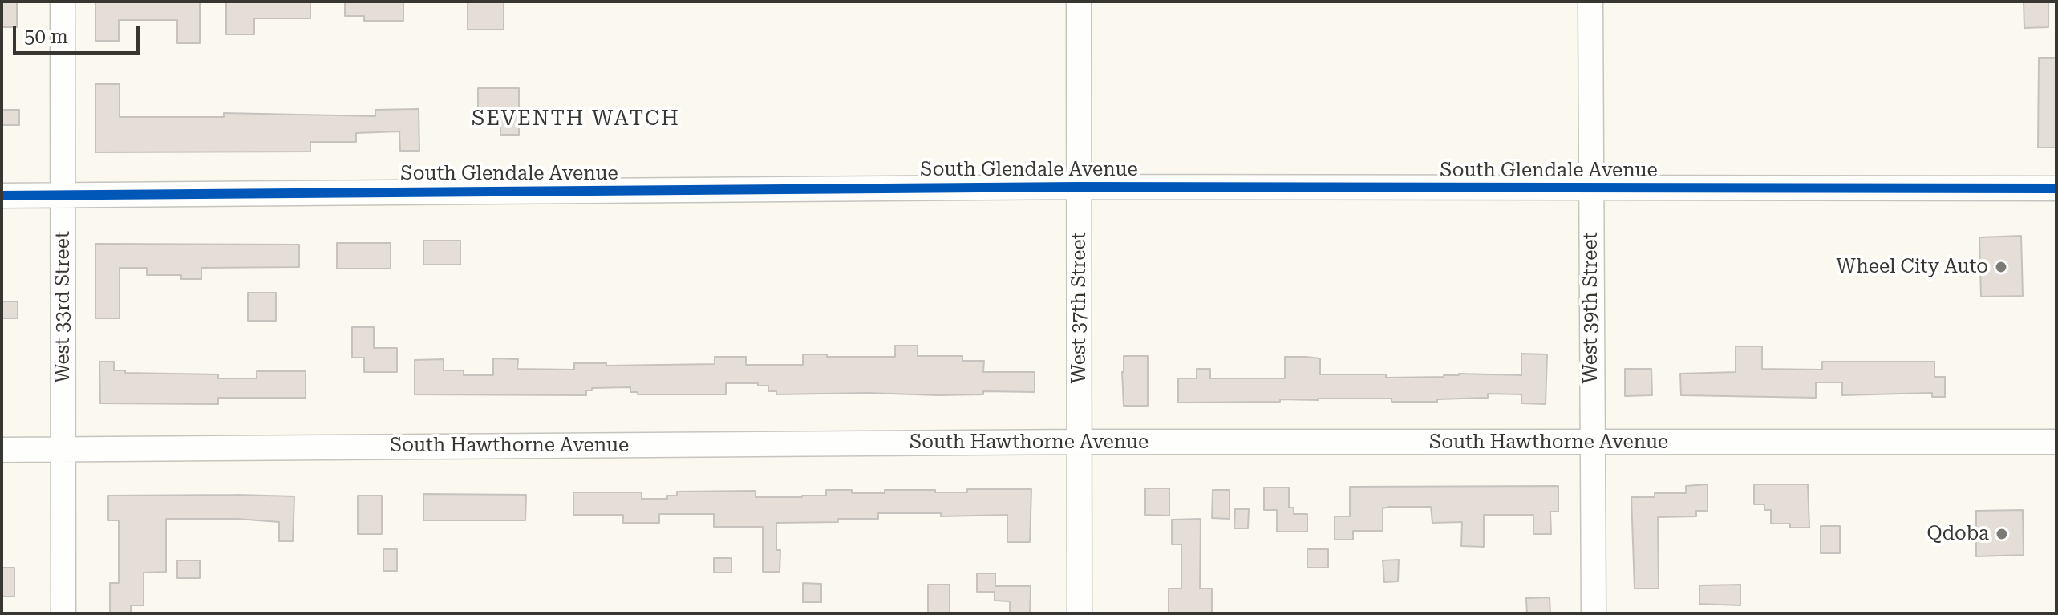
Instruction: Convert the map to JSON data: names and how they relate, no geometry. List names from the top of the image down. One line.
{"streets":{"street":["South Glendale Avenue","West 33rd Street","West 37th Street","West 39th Street","South Hawthorne Avenue"]},"crossings":[["South Glendale Avenue","West 33rd Street"],["South Glendale Avenue","West 37th Street"],["South Glendale Avenue","West 39th Street"],["West 33rd Street","South Hawthorne Avenue"],["West 37th Street","South Hawthorne Avenue"],["West 39th Street","South Hawthorne Avenue"]],"districts":["SEVENTH WATCH"],"places":["Wheel City Auto","Qdoba"],"scale_bar":"50 m"}
